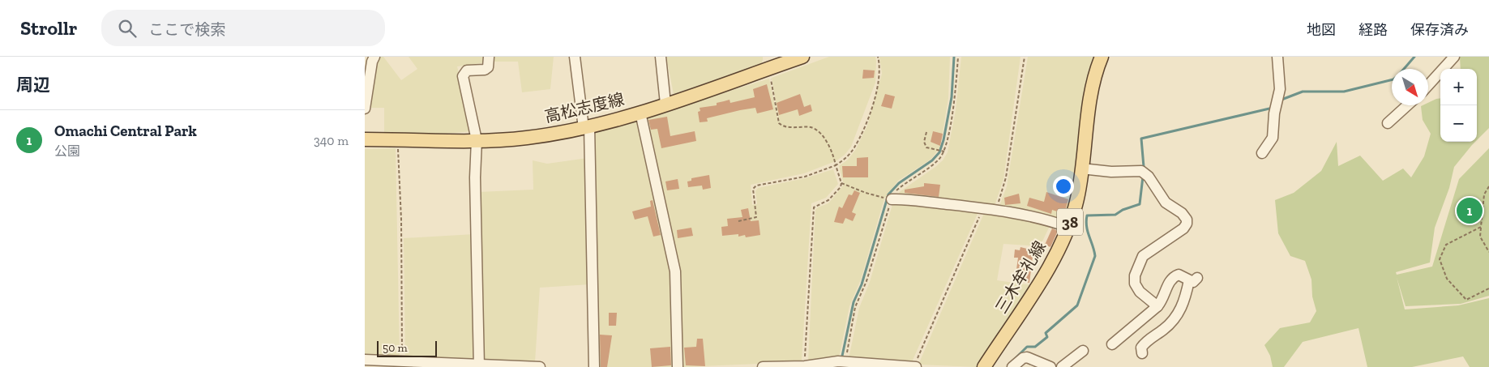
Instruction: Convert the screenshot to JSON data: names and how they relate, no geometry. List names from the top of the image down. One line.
{"streets":{"main road":["高松志度線","38","三木牟礼線"]},"scale_bar":"50 m","north":"bottom right","page":{"header":"Strollr","search":"ここで検索","nav":["地図","経路","保存済み"],"heading":"周辺","map_buttons":["+","−"],"list":[{"mark":"1","name":"Omachi Central Park","note":"公園","value":"340 m"}],"pins":"1","scale":"50 m"}}
